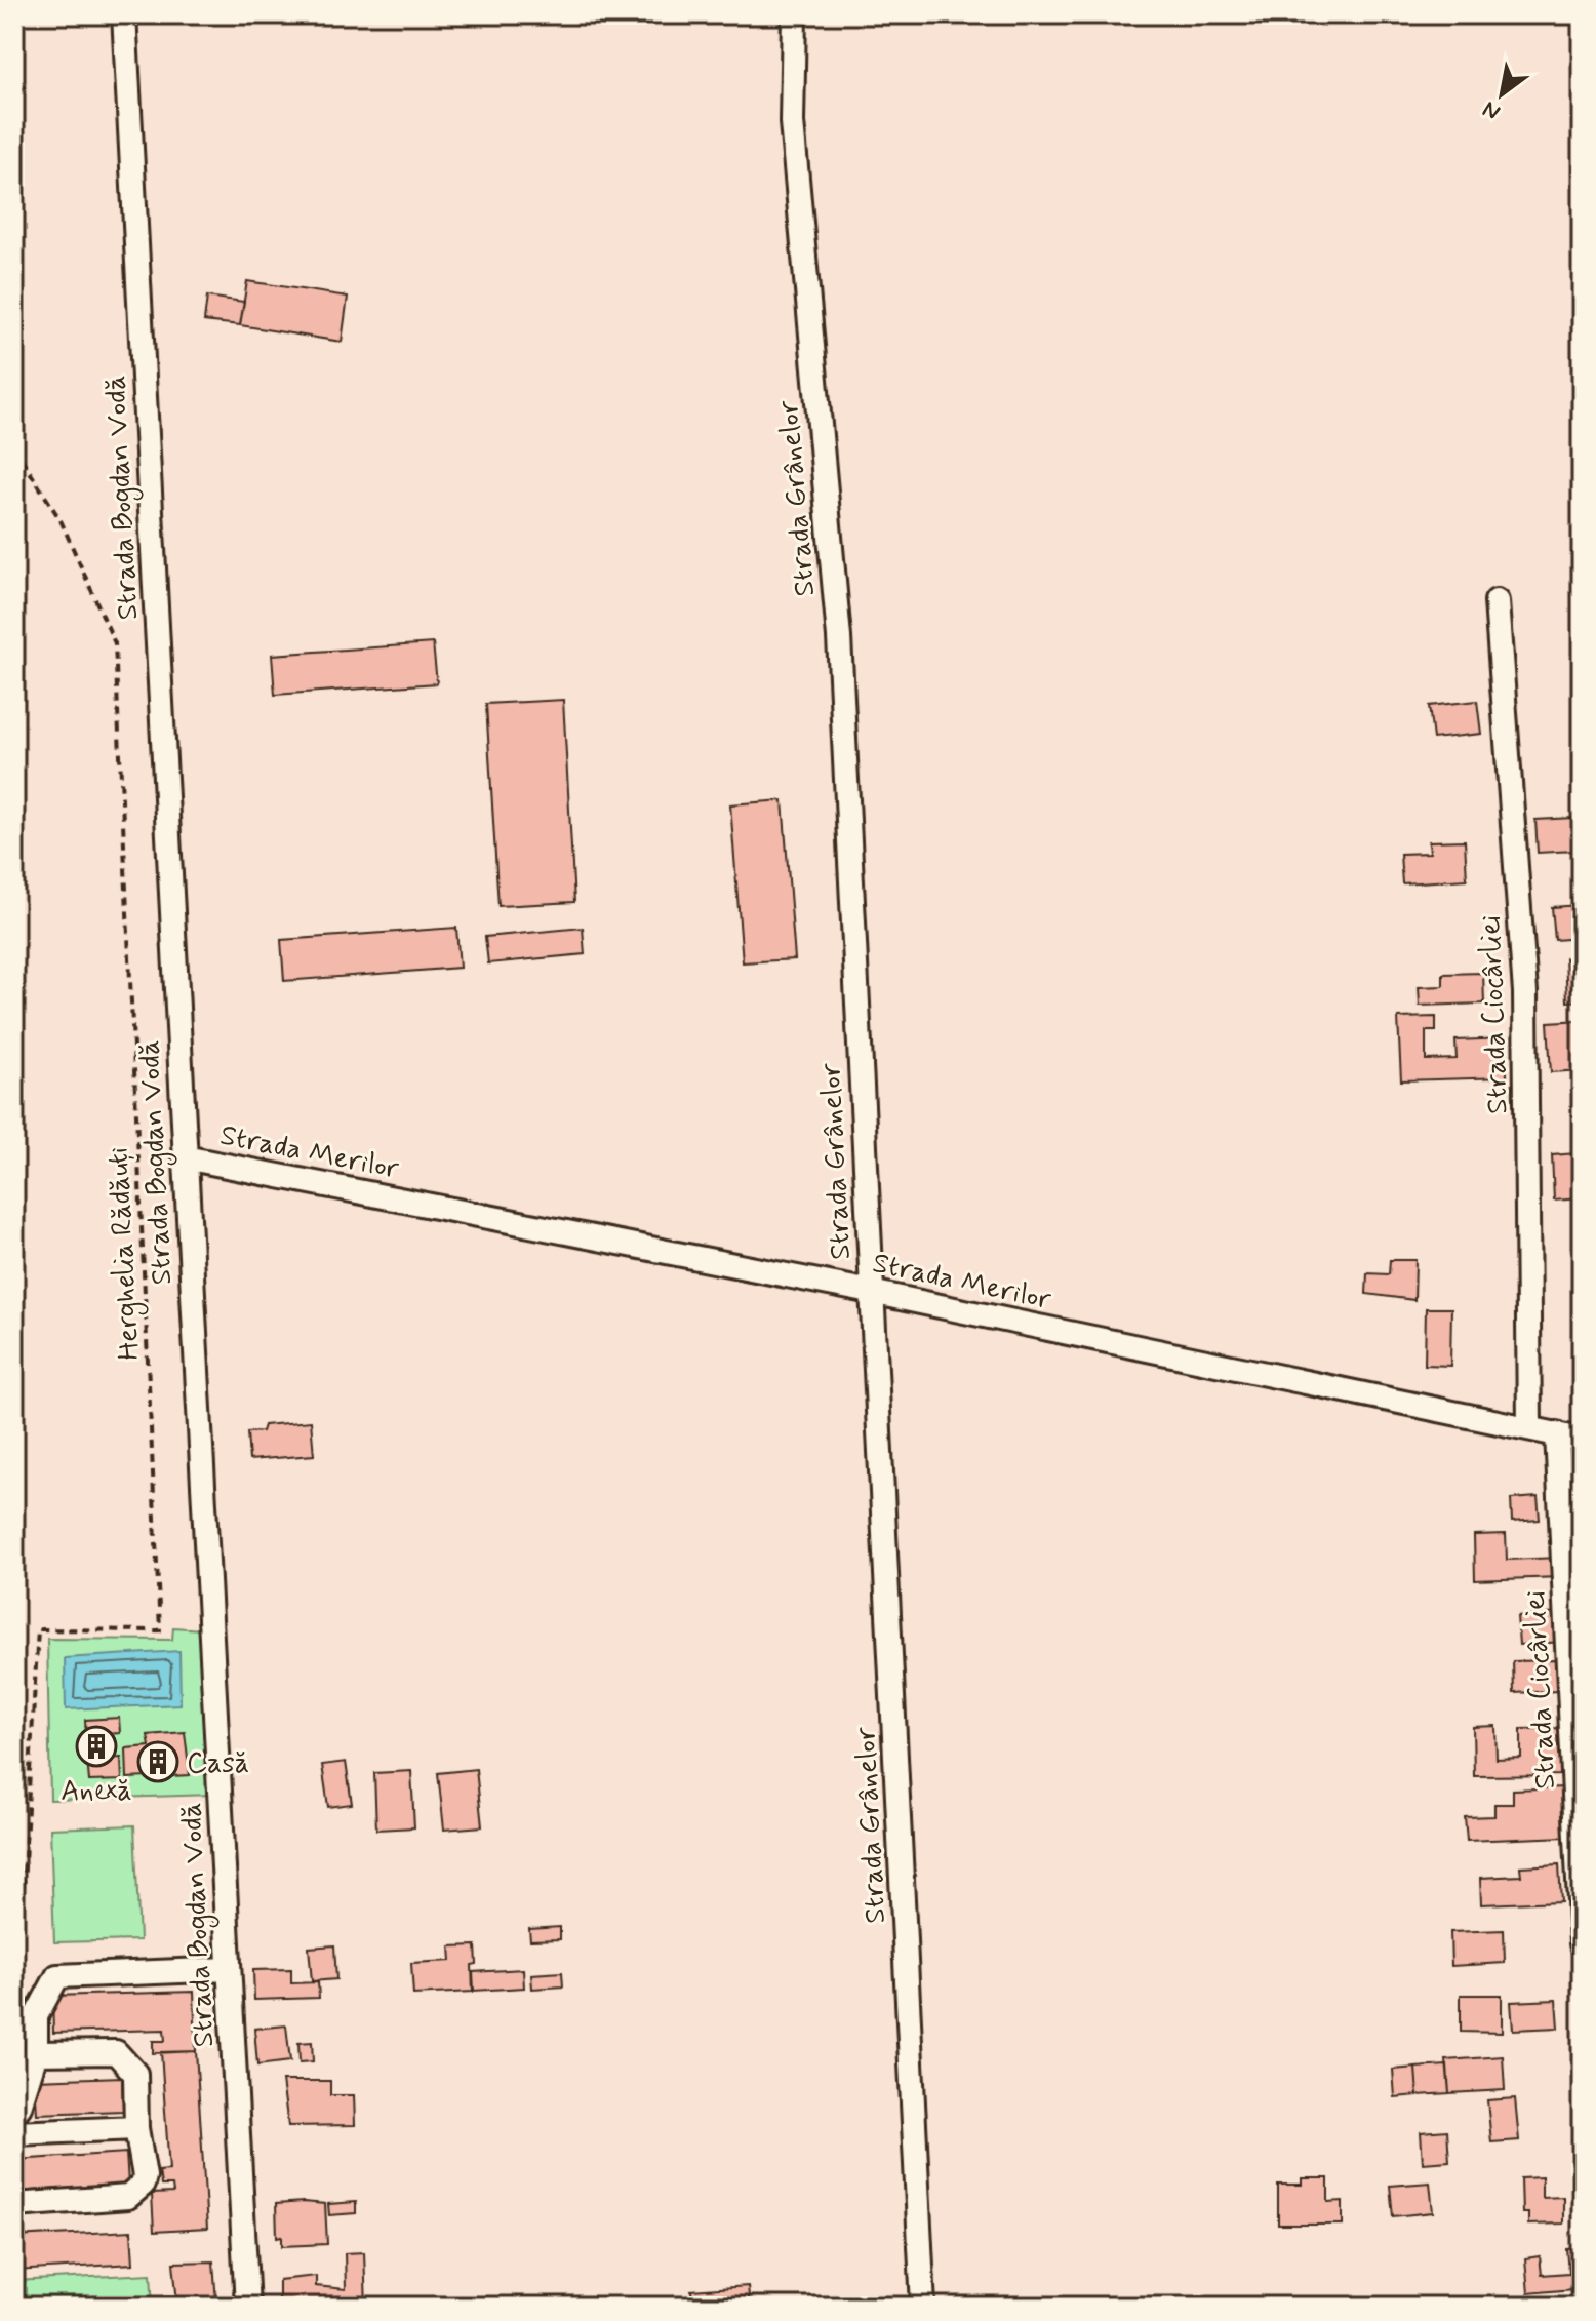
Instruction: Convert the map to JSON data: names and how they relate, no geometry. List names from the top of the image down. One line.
{"streets":{"street":["Strada Bogdan Vodă","Strada Grânelor","Strada Ciocârliei","Strada Merilor"],"path":["Herghelia Rădăuți"]},"crossings":[["Strada Bogdan Vodă","Strada Merilor"],["Strada Grânelor","Strada Merilor"],["Strada Ciocârliei","Strada Merilor"]],"places":{"building":["Anexă","Casă"]},"north":"bottom left"}
